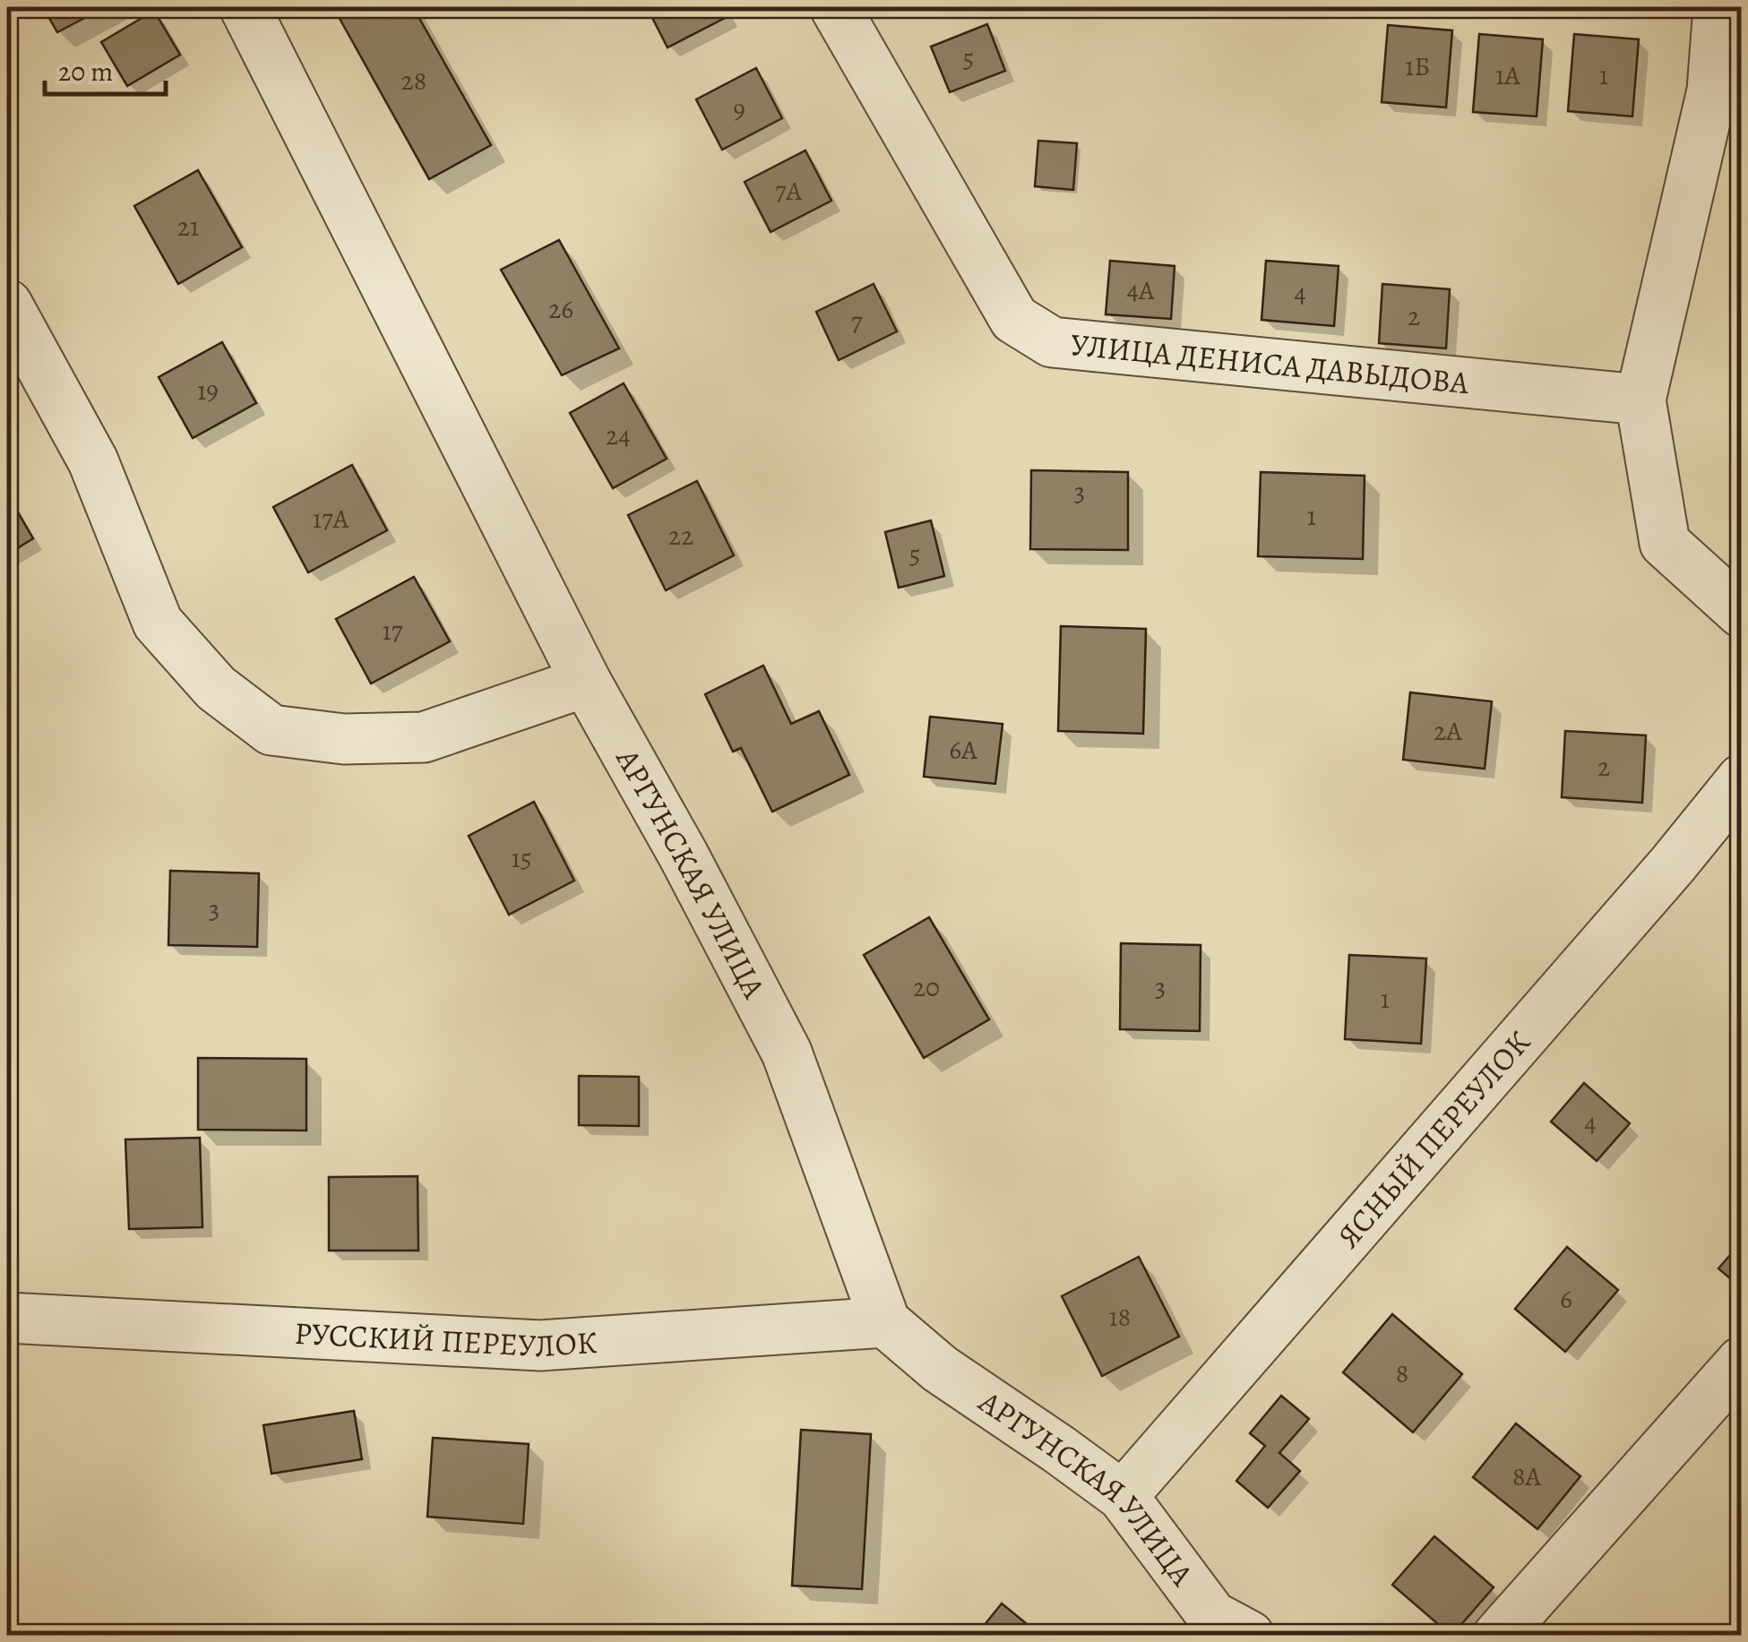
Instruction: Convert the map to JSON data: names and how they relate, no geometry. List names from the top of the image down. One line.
{"streets":{"street":["УЛИЦА ДЕНИСА ДАВЫДОВА","АРГУНСКАЯ УЛИЦА","ЯСНЫЙ ПЕРЕУЛОК","РУССКИЙ ПЕРЕУЛОК"]},"crossings":[["АРГУНСКАЯ УЛИЦА","ЯСНЫЙ ПЕРЕУЛОК"],["АРГУНСКАЯ УЛИЦА","РУССКИЙ ПЕРЕУЛОК"]],"house_numbers":["5","1Б","1А","1","28","9","7А","21","4А","4","26","2","7","19","24","3","1","17А","22","5","17","2А","6А","2","15","3","20","3","1","4","6","18","8","8А"],"scale_bar":"20 m"}
